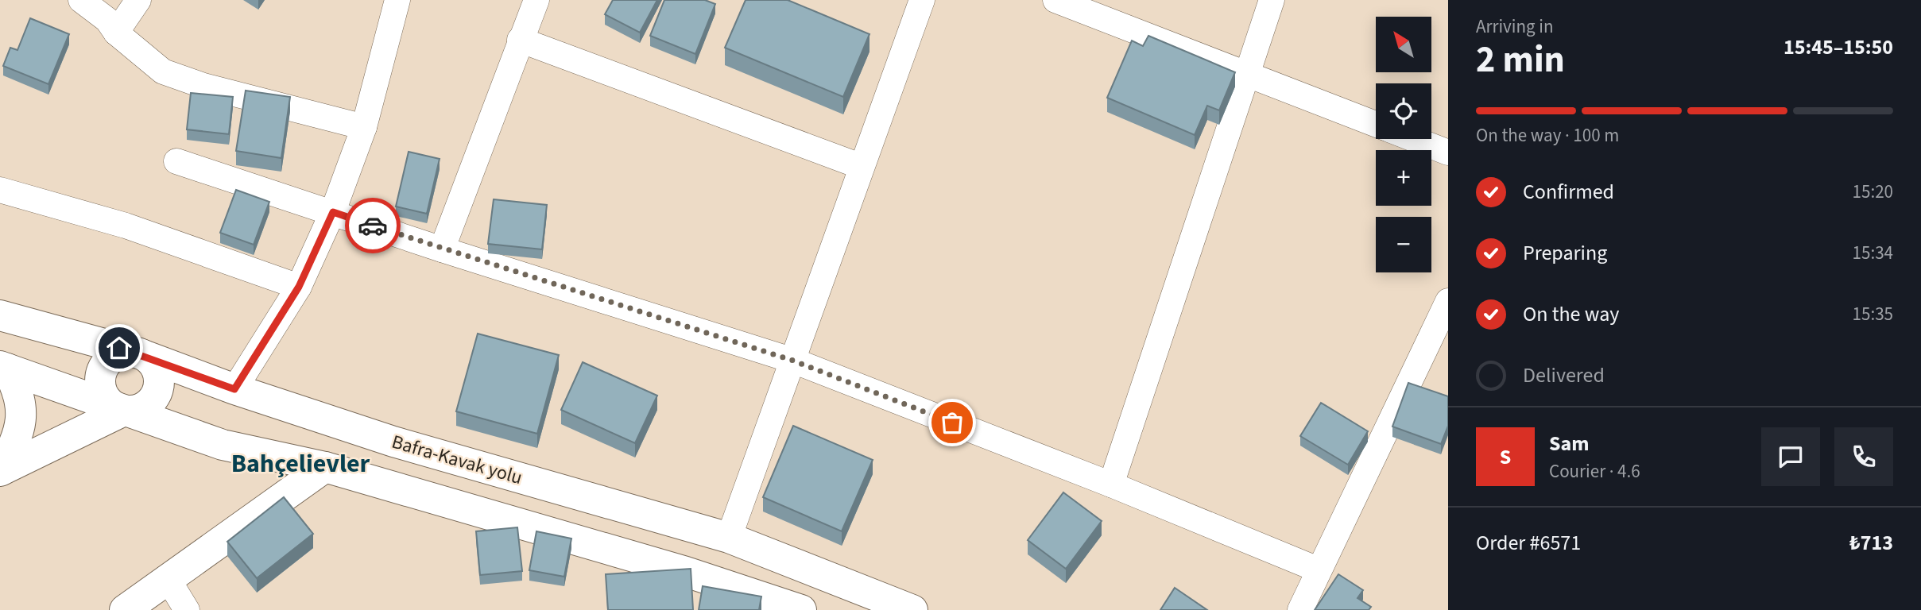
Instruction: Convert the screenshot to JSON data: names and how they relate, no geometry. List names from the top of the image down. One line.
{"streets":{"main road":["Bafra-Kavak yolu"]},"districts":["Bahçelievler"],"north":"top left","page":{"heading":["2 min","Arriving in","15:45–15:50"],"panel":["Sam","Courier · 4.6","Order #6571","₺713"],"map_buttons":["+","−"],"bar":"On the way · 100 m","list":[["Confirmed","15:20"],["Preparing","15:34"],["On the way","15:35"],"Delivered"],"round":"S"}}
